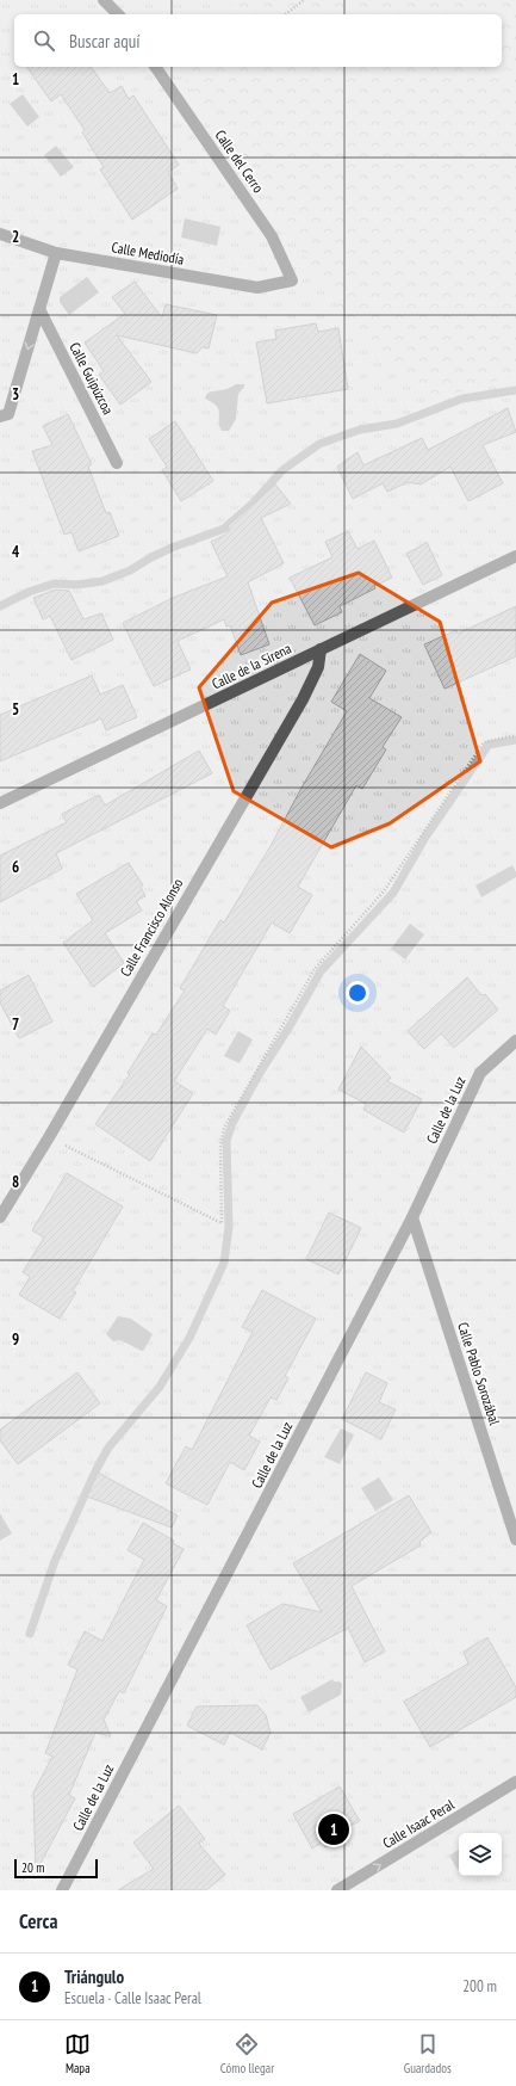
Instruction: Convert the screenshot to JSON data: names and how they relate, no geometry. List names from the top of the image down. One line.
{"streets":{"street":["Calle del Cerro","Calle Mediodía","Calle Guipúzcoa","Calle de la Sirena","Calle Francisco Alonso","Calle de la Luz","Calle Pablo Sorozábal","Calle Isaac Peral"]},"crossings":[["Calle del Cerro","Calle Mediodía"],["Calle de la Sirena","Calle Francisco Alonso"],["Calle de la Luz","Calle Pablo Sorozábal"]],"one_way":["Calle Isaac Peral"],"scale_bar":"20 m","page":{"search":"Buscar aquí","pins":"1","scale":"20 m","heading":"Cerca","list":[{"mark":"1","name":"Triángulo","note":"Escuela · Calle Isaac Peral","value":"200 m"}],"nav":["Mapa","Cómo llegar","Guardados"]},"grid":{"rows":["1","2","3","4","5","6","7","8","9"]}}
